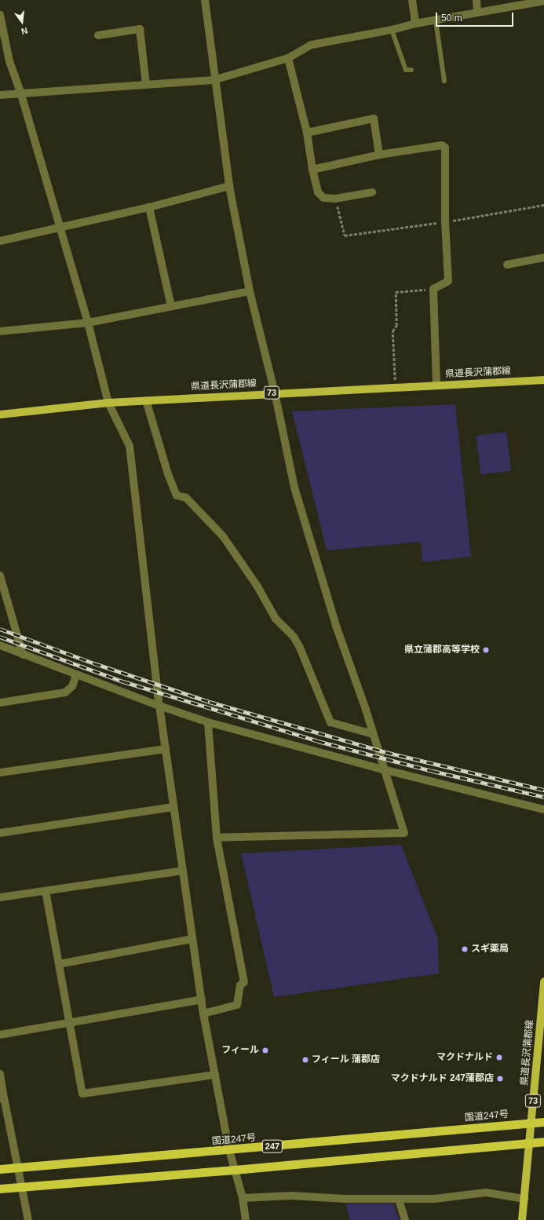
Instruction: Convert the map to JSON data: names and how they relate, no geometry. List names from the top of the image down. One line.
{"streets":{"highway":["国道247号","247"],"main road":["県道長沢蒲郡線","73"]},"crossings":[["県道長沢蒲郡線","国道247号"],["県道長沢蒲郡線","247"]],"places":["県立蒲郡高等学校","スギ薬局","フィール","マクドナルド","フィール 蒲郡店","マクドナルド 247蒲郡店"],"scale_bar":"50 m","north":"bottom"}
